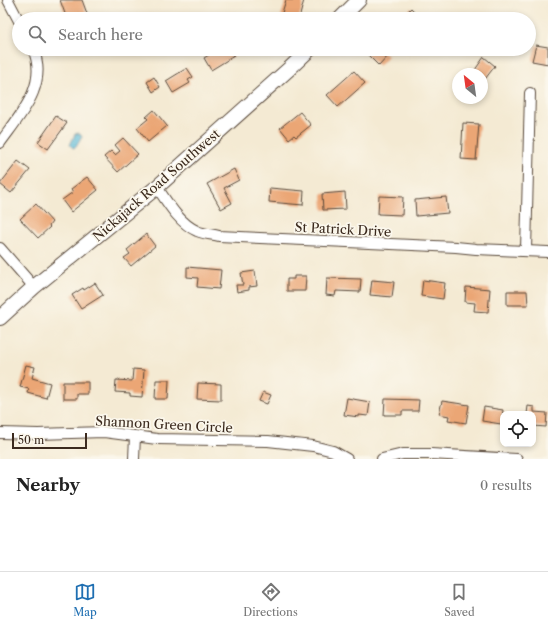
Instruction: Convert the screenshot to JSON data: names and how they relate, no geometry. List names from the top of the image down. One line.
{"streets":{"street":["Nickajack Road Southwest","St Patrick Drive","Shannon Green Circle"]},"crossings":[["Nickajack Road Southwest","St Patrick Drive"]],"scale_bar":"50 m","north":"top left","page":{"search":"Search here","scale":"50 m","heading":["Nearby","0 results"],"nav":["Map","Directions","Saved"]}}
